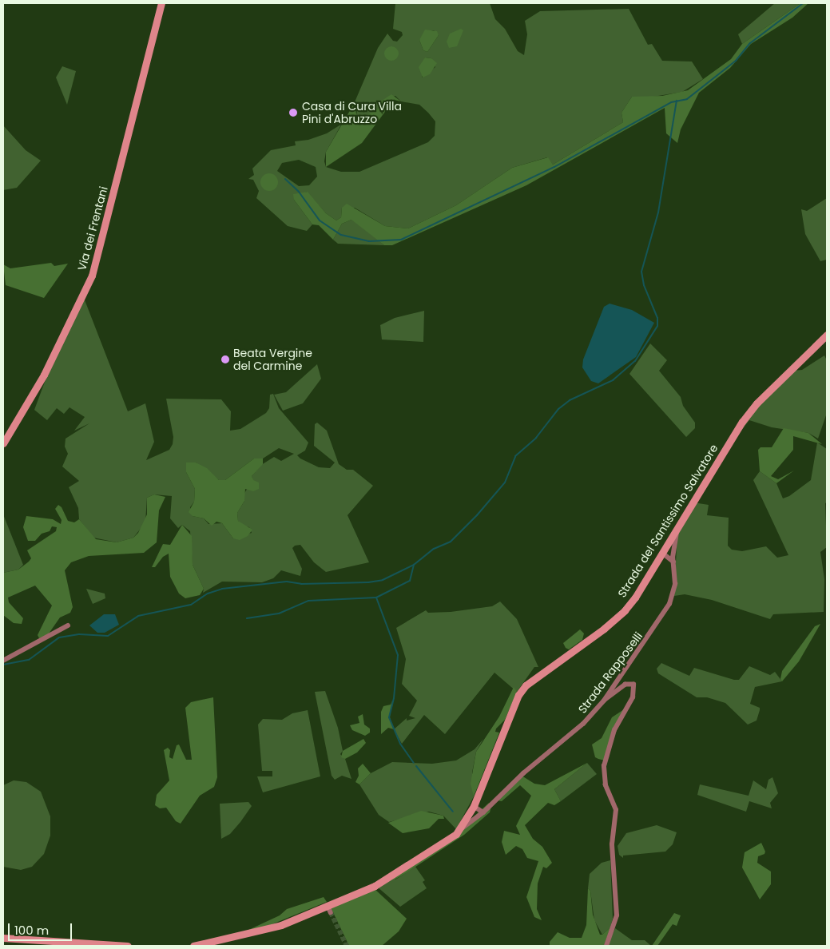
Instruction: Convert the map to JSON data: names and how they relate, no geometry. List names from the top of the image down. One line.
{"streets":{"street":["Via dei Frentani","Strada del Santissimo Salvatore","Strada Rapposelli"]},"crossings":[["Strada del Santissimo Salvatore","Strada Rapposelli"]],"places":["Casa di Cura Villa Pini d'Abruzzo","Beata Vergine del Carmine"],"scale_bar":"100 m"}
